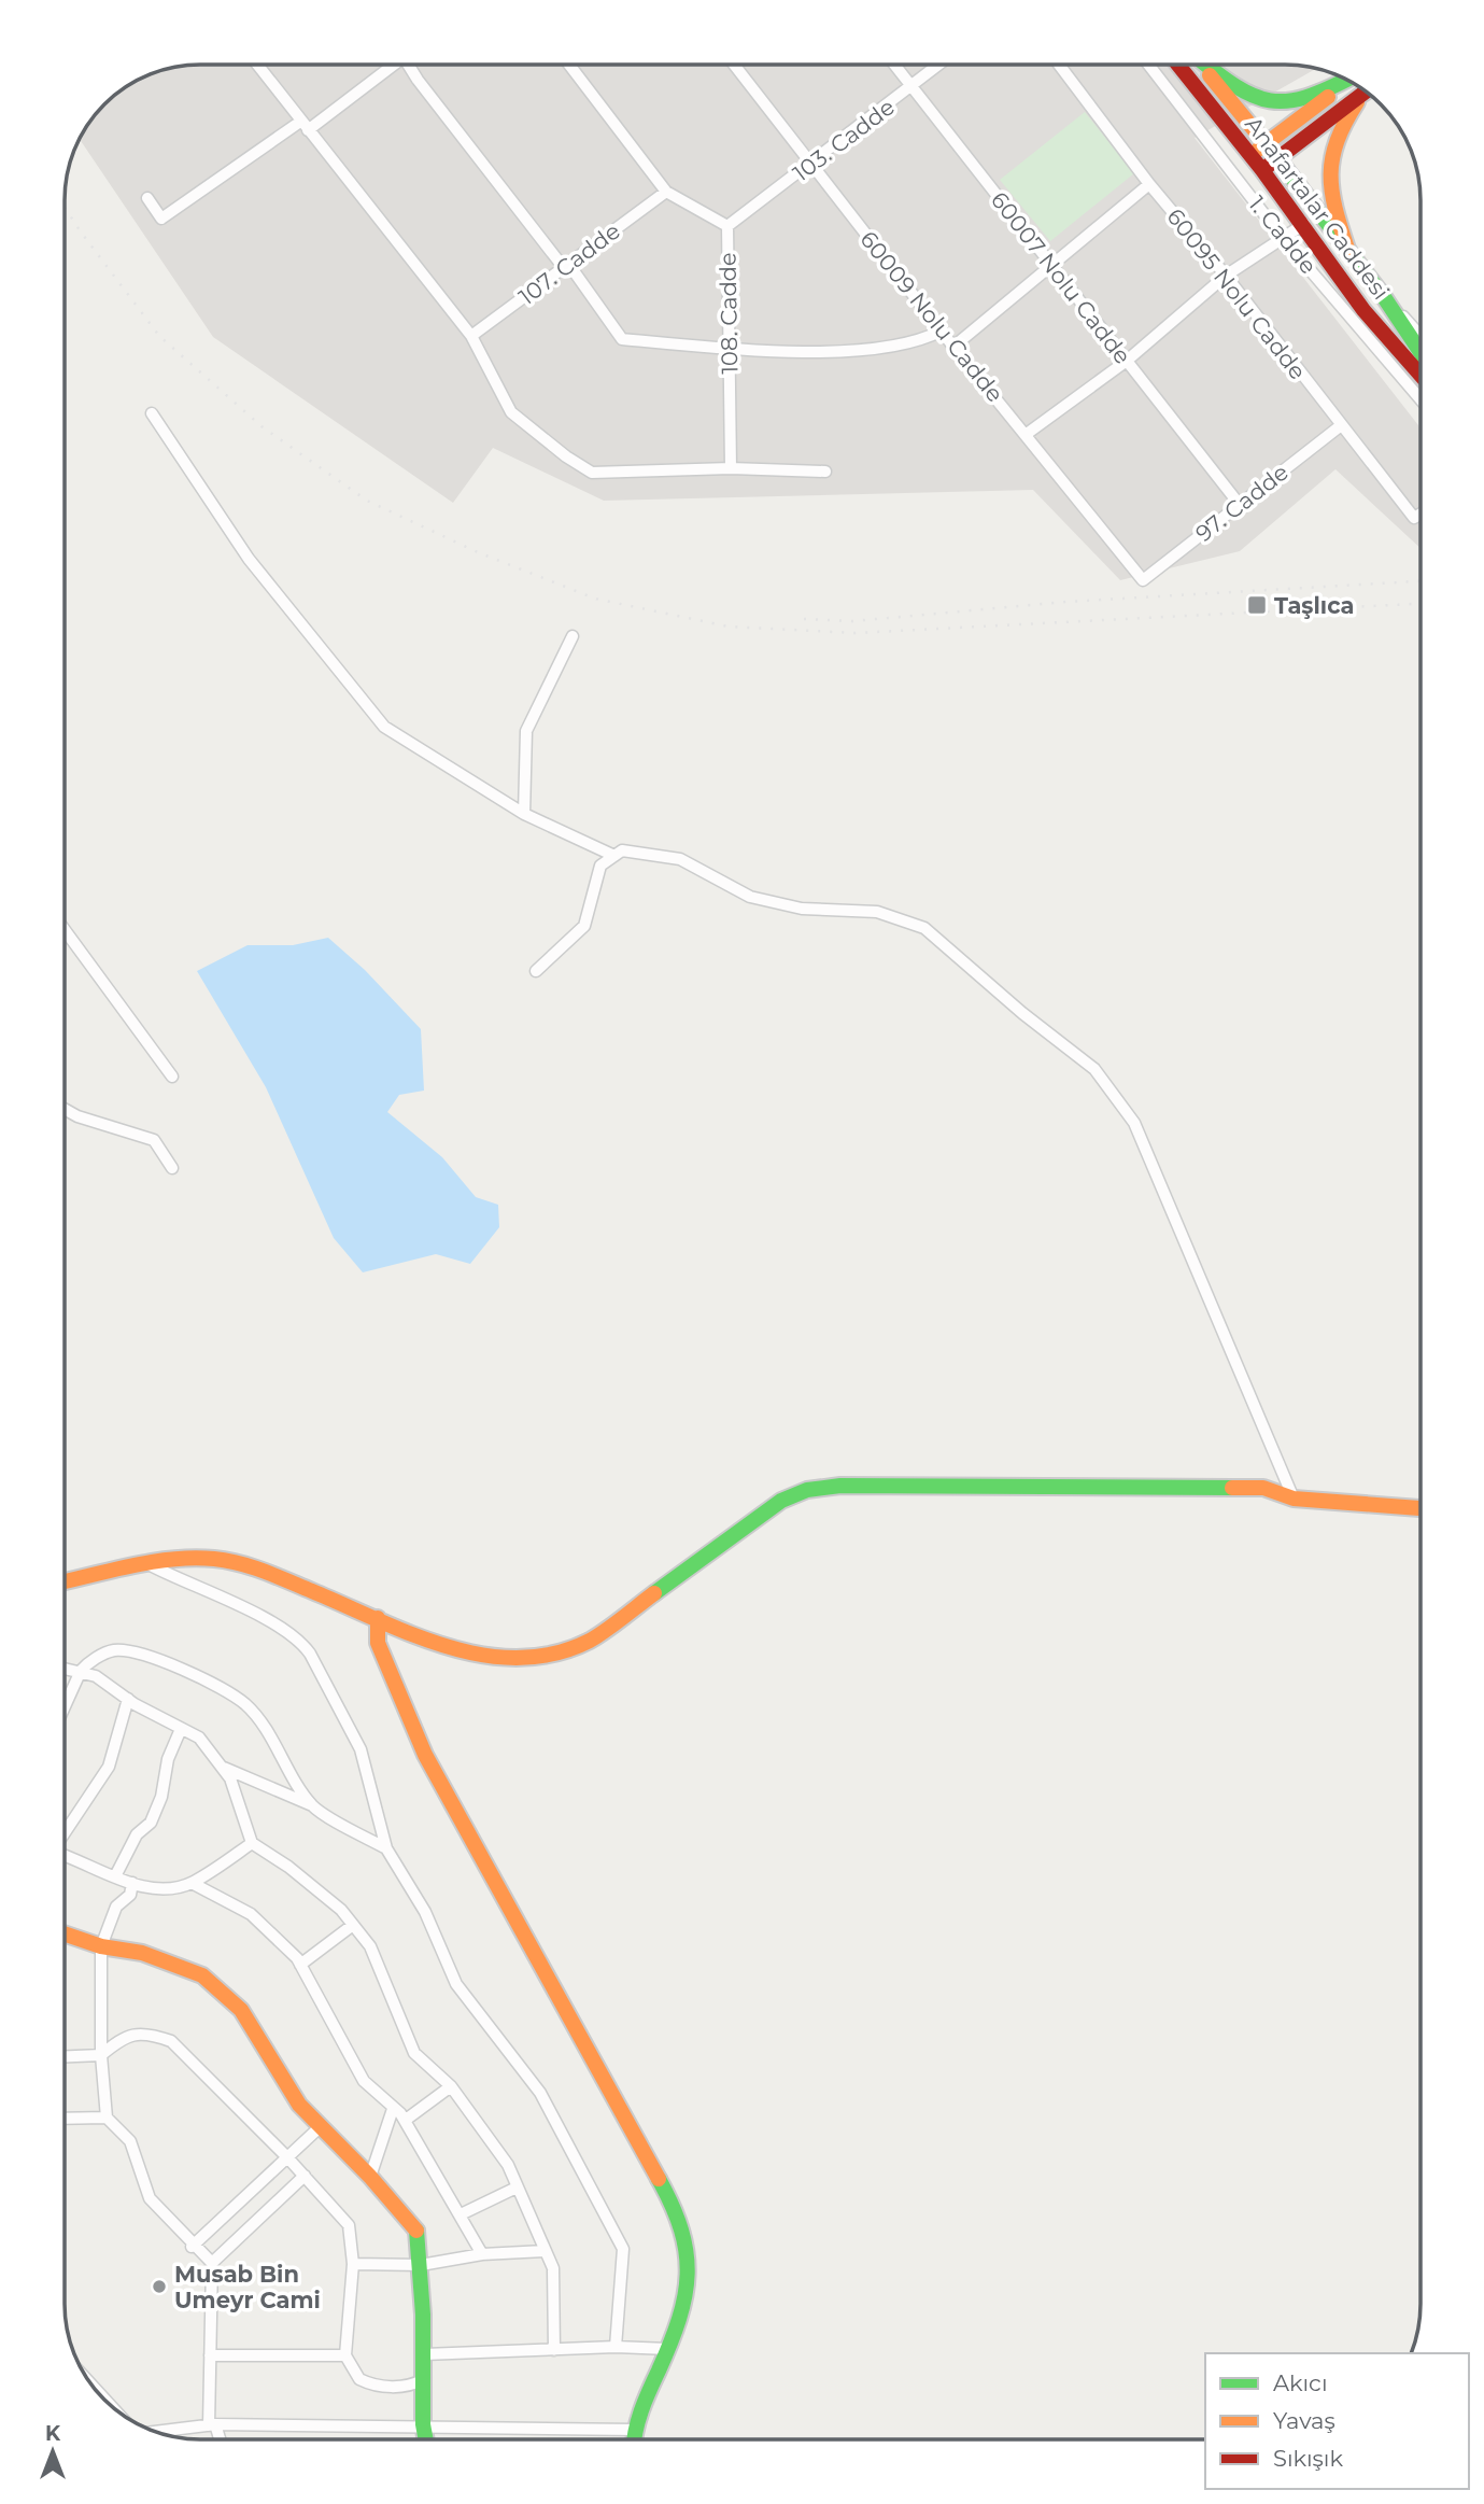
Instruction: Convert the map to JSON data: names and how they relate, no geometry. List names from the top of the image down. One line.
{"streets":{"main road":["Anafartalar Caddesi"],"street":["103. Cadde","1. Cadde","107. Cadde","60007 Nolu Cadde","60095 Nolu Cadde","108. Cadde","60009 Nolu Cadde","97. Cadde"]},"crossings":[["103. Cadde","60007 Nolu Cadde"],["103. Cadde","108. Cadde"],["103. Cadde","60009 Nolu Cadde"],["107. Cadde","108. Cadde"],["60007 Nolu Cadde","97. Cadde"],["60095 Nolu Cadde","97. Cadde"],["60009 Nolu Cadde","97. Cadde"]],"places":{"transit":["Taşlıca"],"other":["Musab Bin Umeyr Cami"]},"legend":["Akıcı","Yavaş","Sıkışık"],"north":"top"}
